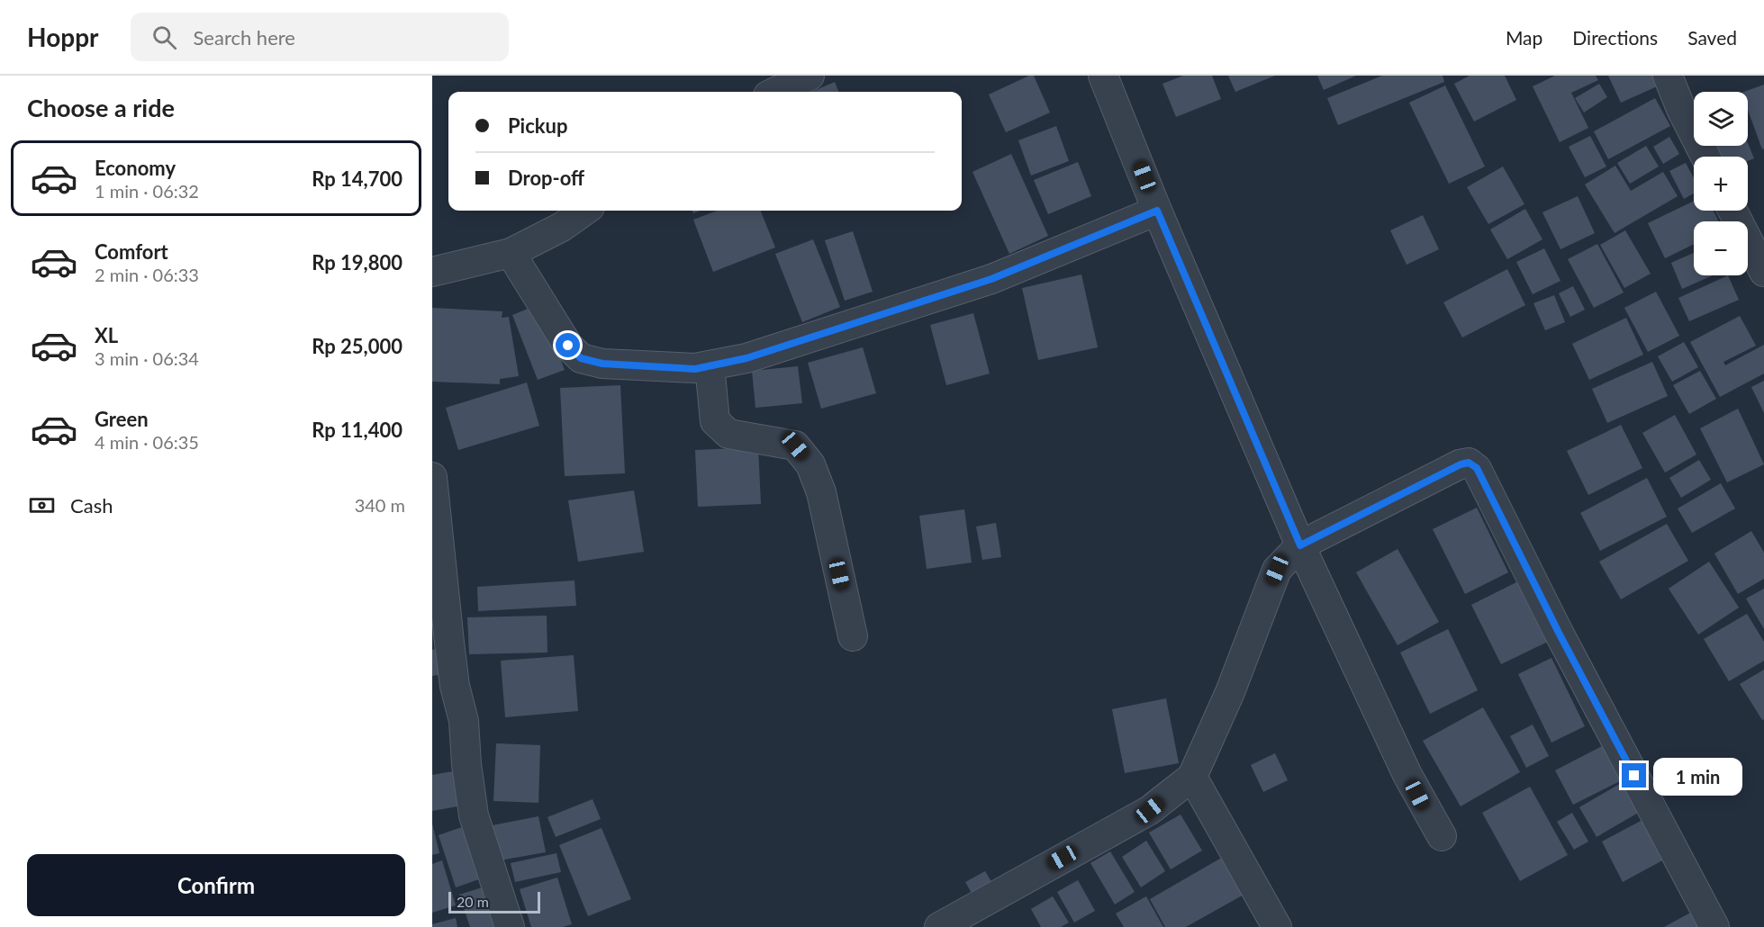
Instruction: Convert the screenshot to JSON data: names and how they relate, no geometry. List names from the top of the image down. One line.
{"scale_bar":"20 m","page":{"header":"Hoppr","search":"Search here","nav":["Map","Directions","Saved"],"heading":"Choose a ride","map_buttons":["+","−"],"banner":["Pickup","Drop-off"],"list":[{"name":"Economy","note":"1 min · 06:32","value":"Rp 14,700"},{"name":"Comfort","note":"2 min · 06:33","value":"Rp 19,800"},{"name":"XL","note":"3 min · 06:34","value":"Rp 25,000"},{"name":"Green","note":"4 min · 06:35","value":"Rp 11,400"}],"pay":["Cash","340 m"],"bubble":"1 min","buttons":"Confirm","scale":"20 m"}}
